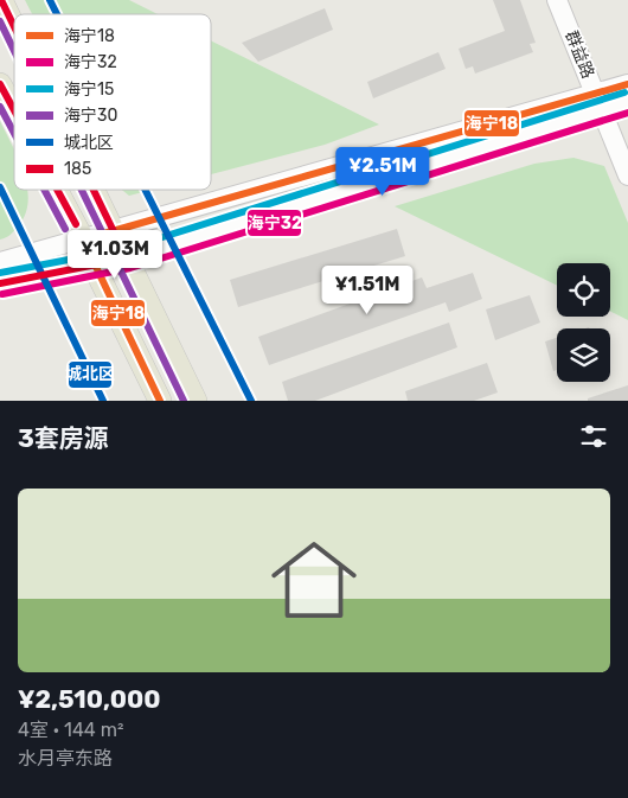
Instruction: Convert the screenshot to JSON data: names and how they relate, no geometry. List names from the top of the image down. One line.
{"streets":{"main road":["群益路"]},"lines":["transit line 城北区","transit line 185","transit line 海宁30","transit line 海宁18","transit line 海宁15","transit line 海宁32"],"legend":["海宁18","海宁32","海宁15","海宁30","城北区","185"],"page":{"price":["¥2.51M","¥1.03M","¥1.51M"],"heading":"3套房源","list":[{"name":"¥2,510,000","note":"4室 · 144 m² · 水月亭东路"}]}}
